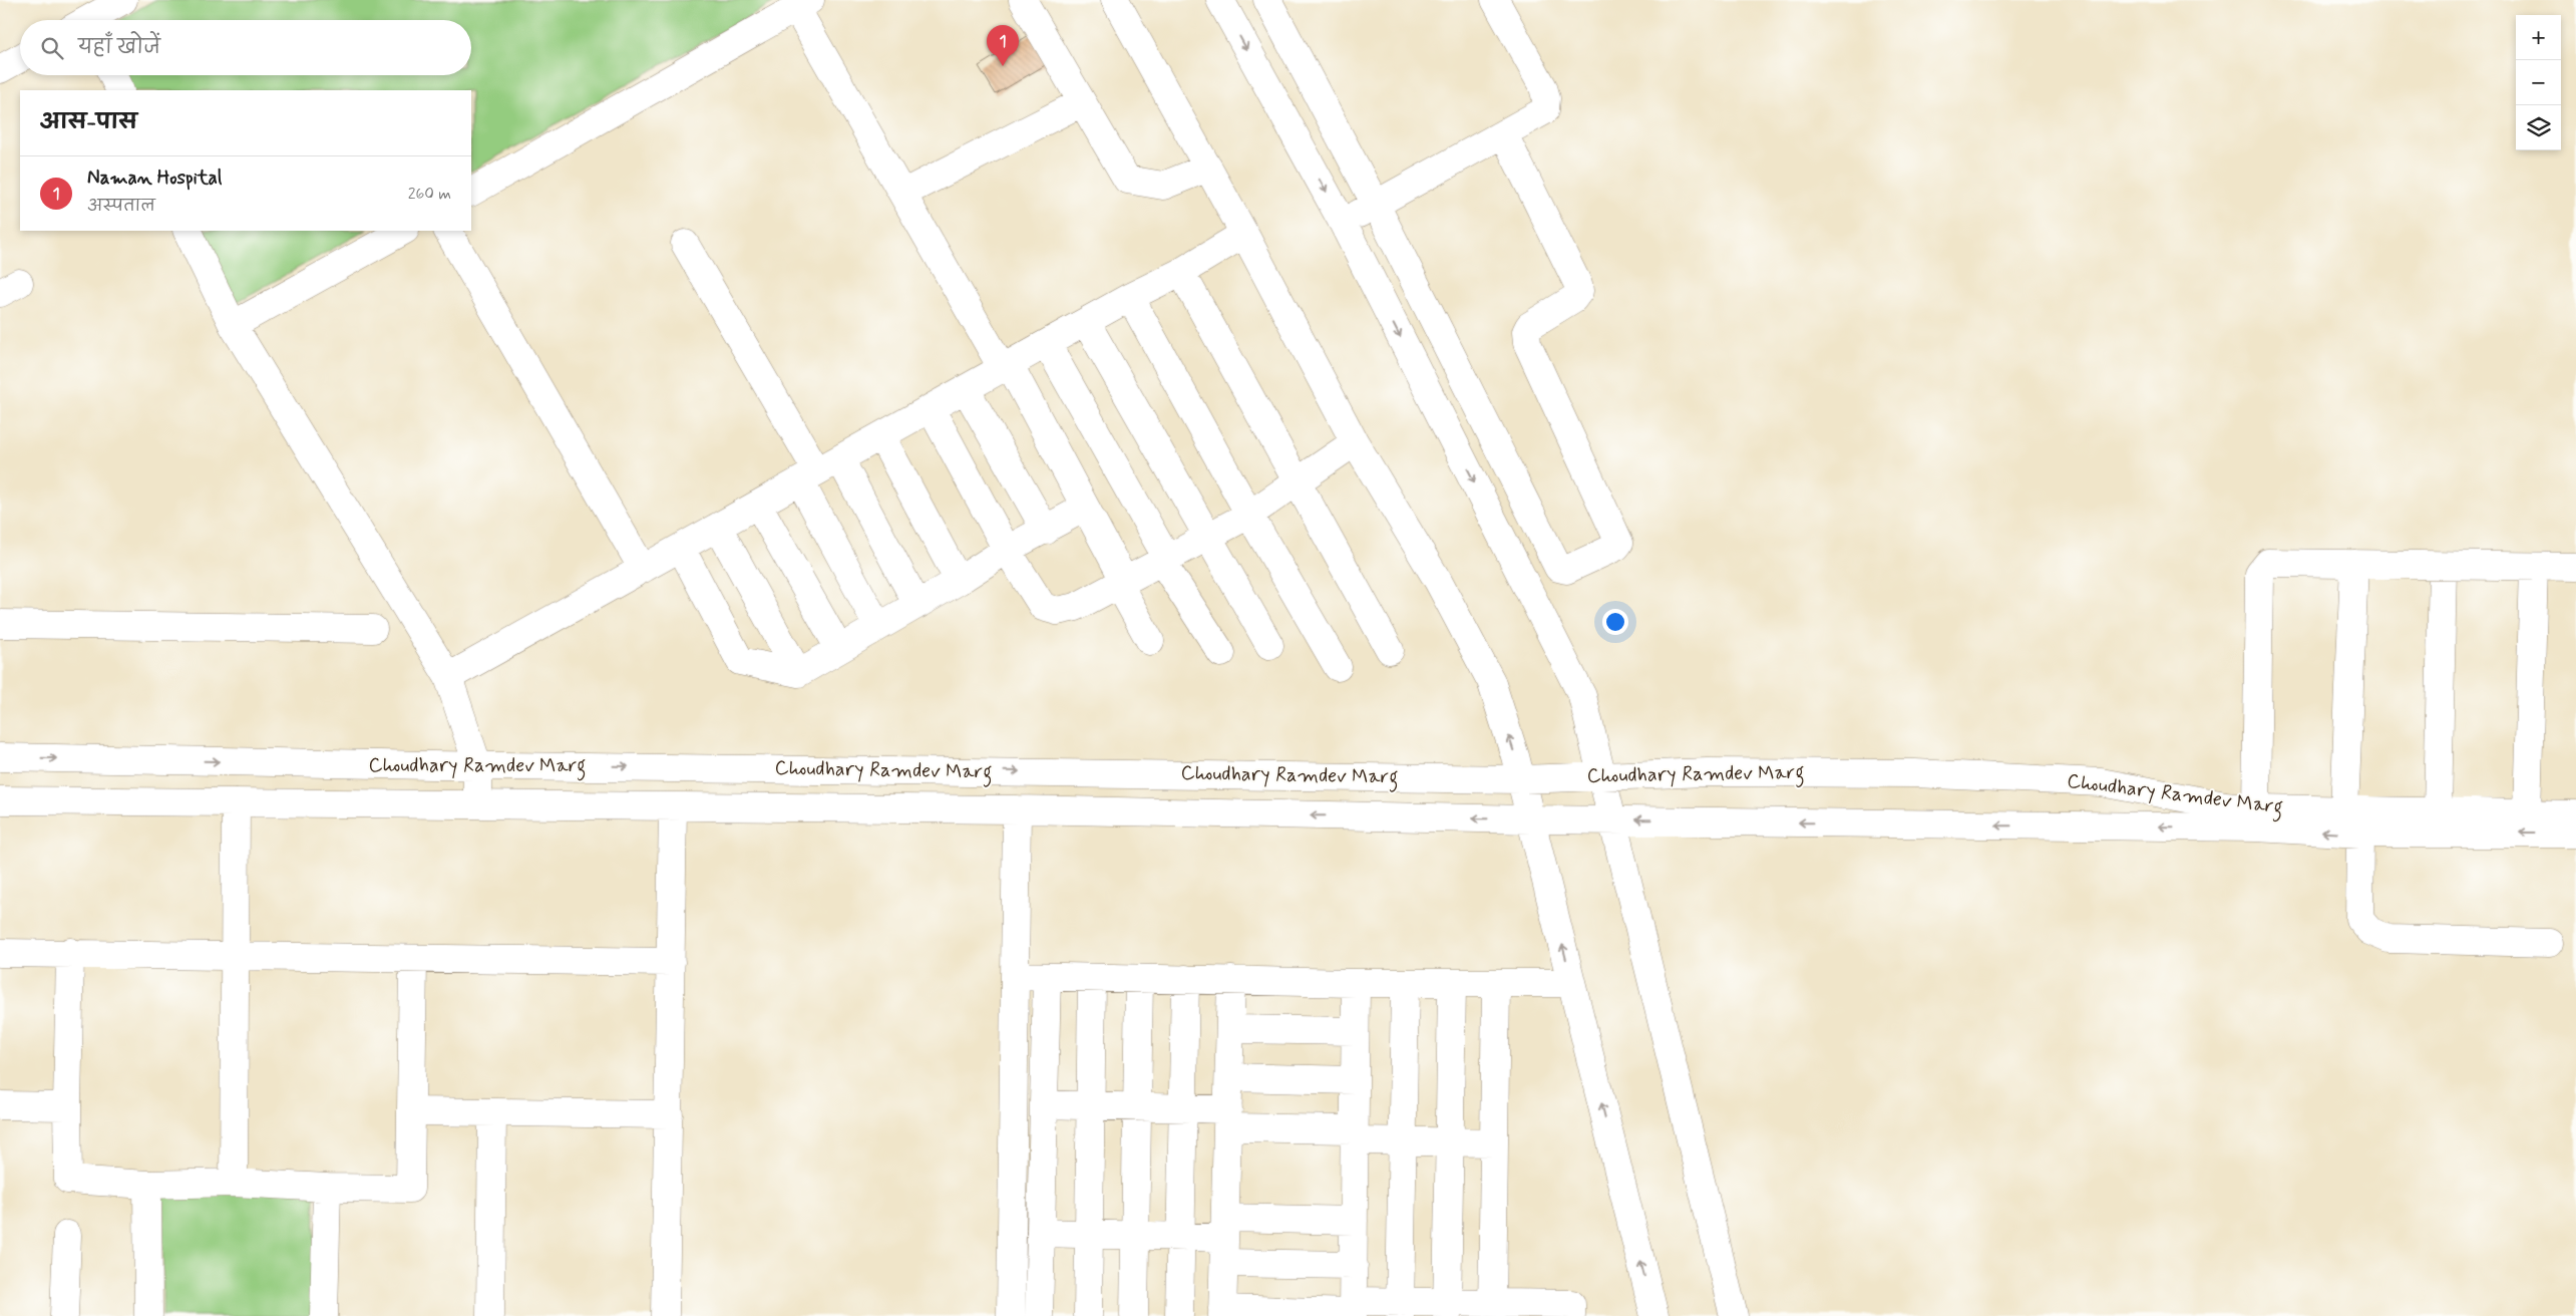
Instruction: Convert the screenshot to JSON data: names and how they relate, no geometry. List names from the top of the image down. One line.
{"streets":{"street":["Choudhary Ramdev Marg"]},"page":{"map_buttons":["+","−"],"search":"यहाँ खोजें","pins":"1","heading":"आस-पास","list":[{"mark":"1","name":"Naman Hospital","note":"अस्पताल","value":"260 m"}]}}
